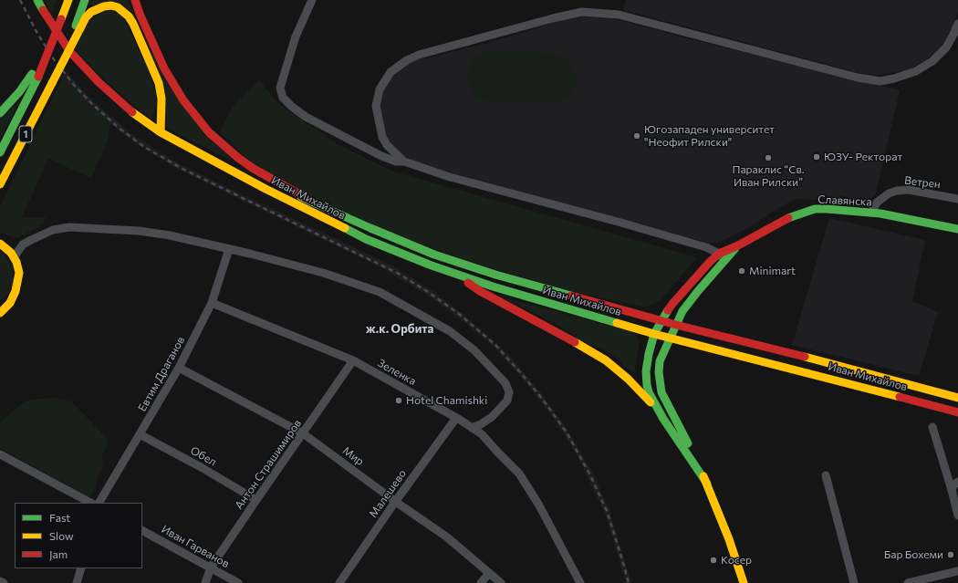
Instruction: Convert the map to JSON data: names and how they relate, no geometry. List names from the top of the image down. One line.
{"streets":{"main road":["1","Иван Михайлов","Славянска"],"street":["Ветрен","Зеленка","Евтим Драганов","Обел","Мир","Антон Страшимиров","Малешево","Иван Гарванов"]},"crossings":[["Ветрен","Славянска"],["Иван Михайлов","Славянска"],["Зеленка","Евтим Драганов"],["Зеленка","Антон Страшимиров"],["Зеленка","Малешево"],["Евтим Драганов","Обел"],["Евтим Драганов","Мир"],["Обел","Антон Страшимиров"],["Мир","Антон Страшимиров"],["Мир","Малешево"],["Антон Страшимиров","Иван Гарванов"]],"districts":["ж.к. Орбита"],"places":["Югозападен университет \"Неофит Рилски\"","ЮЗУ- Ректорат","Параклис “Св. Иван Рилски”","Minimart","Hotel Chamishki","Бар Бохеми","Косер"],"legend":["Fast","Slow","Jam"]}
